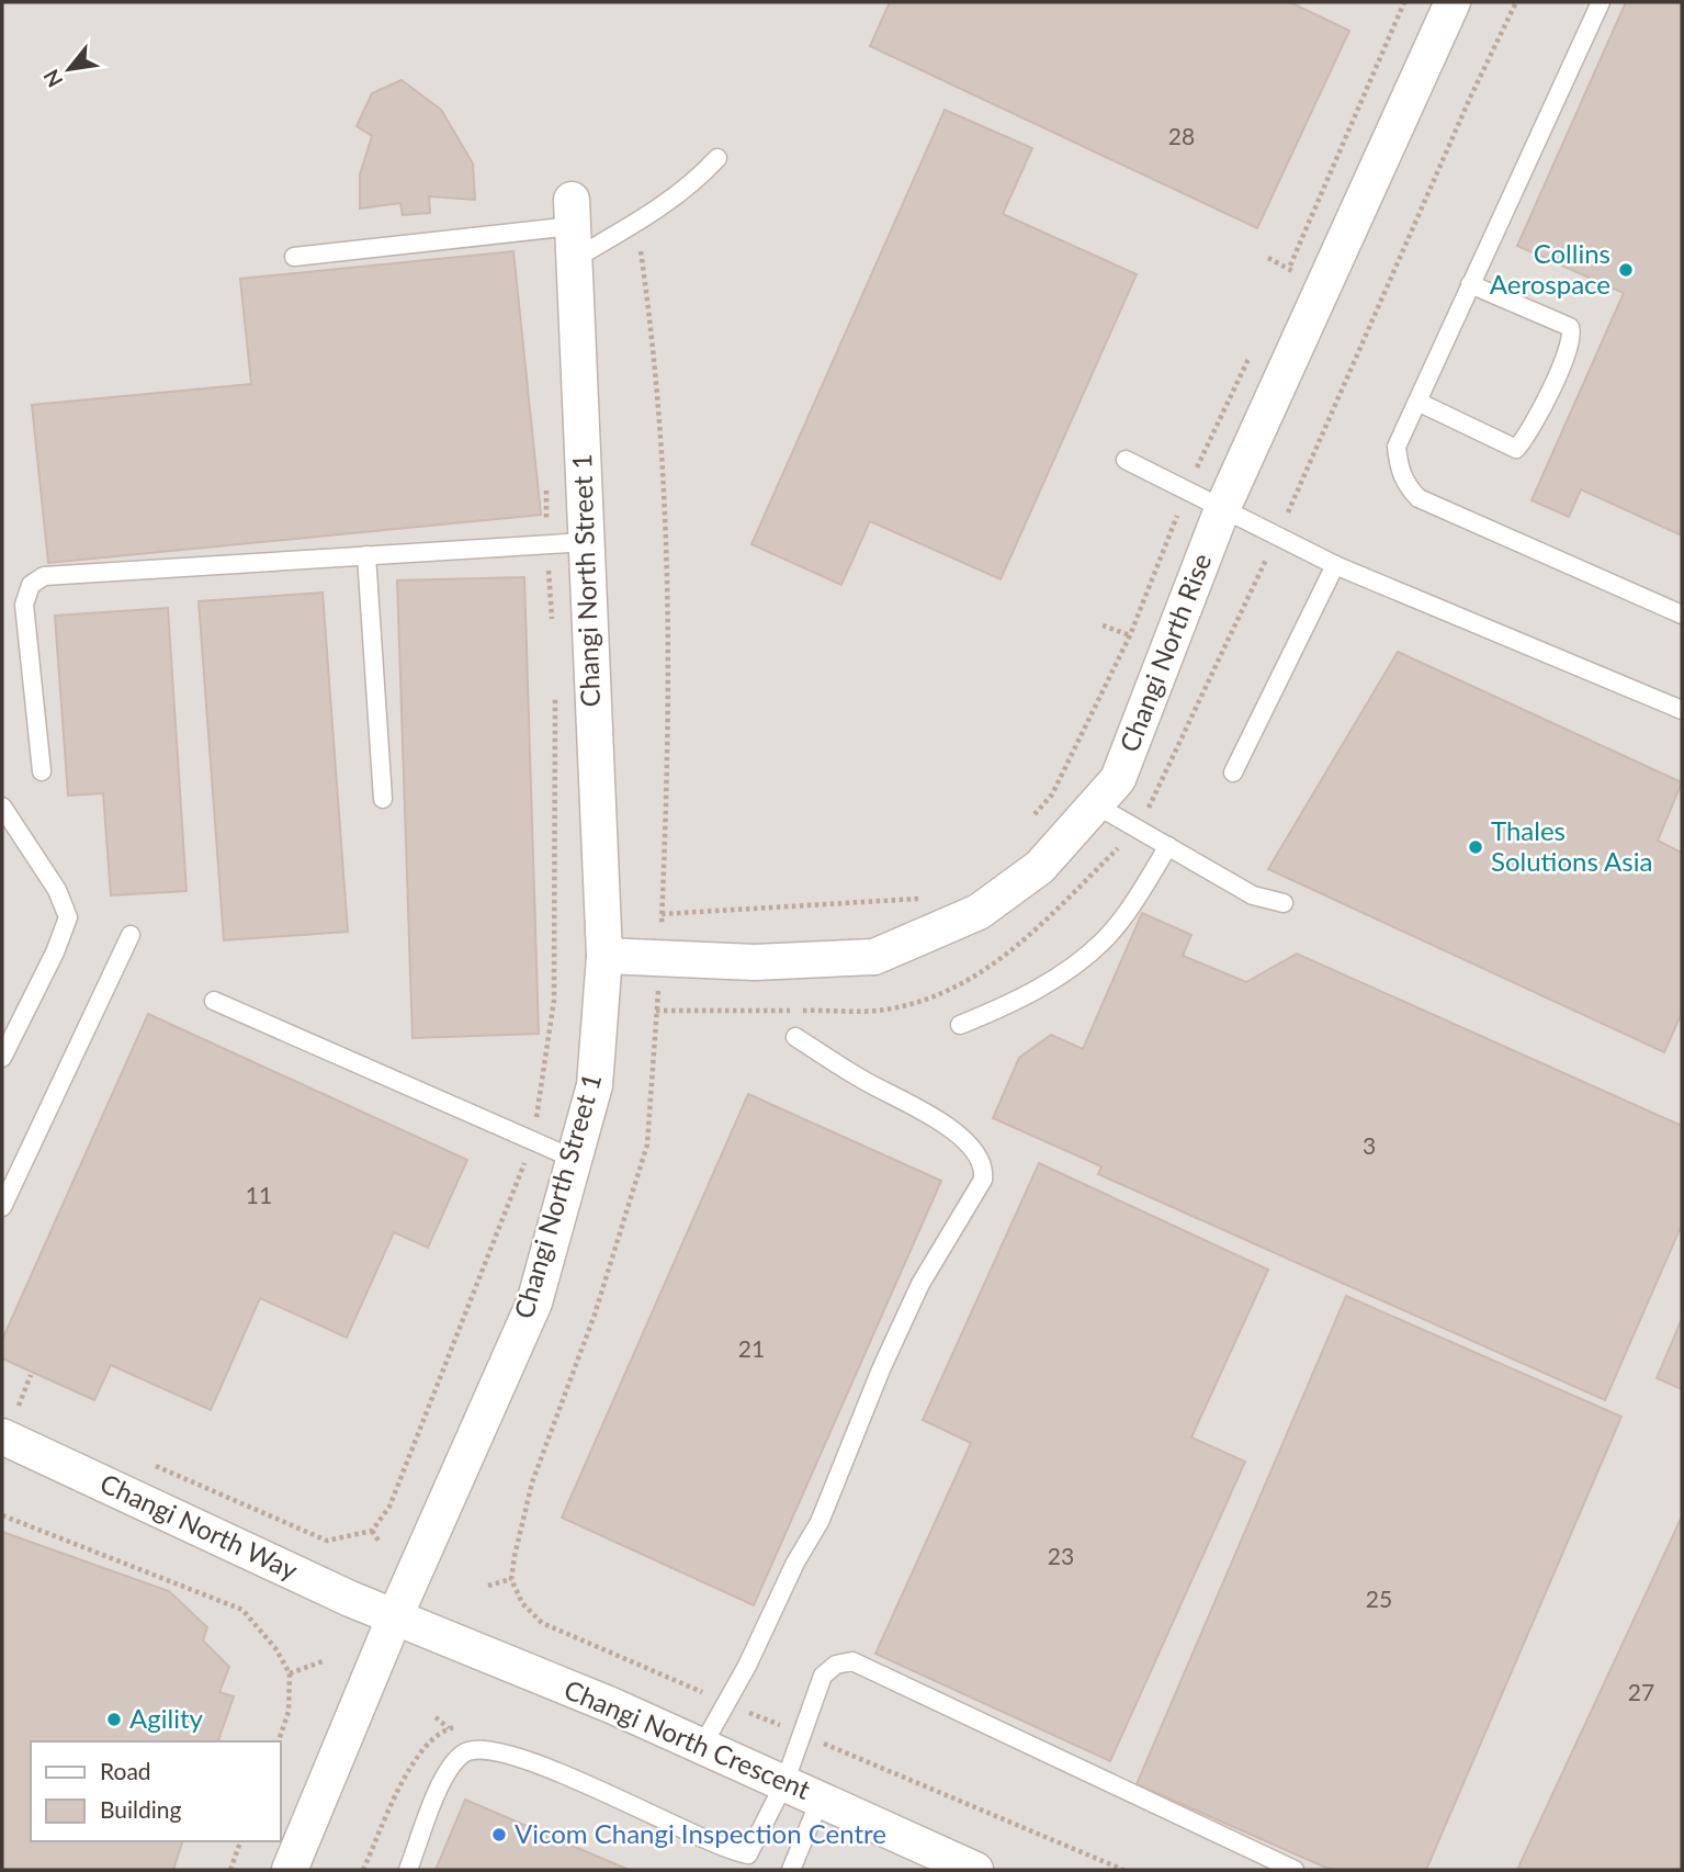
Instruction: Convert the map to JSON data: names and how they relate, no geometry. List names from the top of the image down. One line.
{"streets":{"street":["Changi North Street 1","Changi North Rise","Changi North Way","Changi North Crescent"]},"crossings":[["Changi North Street 1","Changi North Rise"],["Changi North Street 1","Changi North Way"],["Changi North Street 1","Changi North Crescent"],["Changi North Way","Changi North Crescent"]],"places":["Collins Aerospace","Thales Solutions Asia","Agility","Vicom Changi Inspection Centre"],"house_numbers":["28","3","11","21","23","25","27"],"legend":["Road","Building"],"north":"bottom left"}
